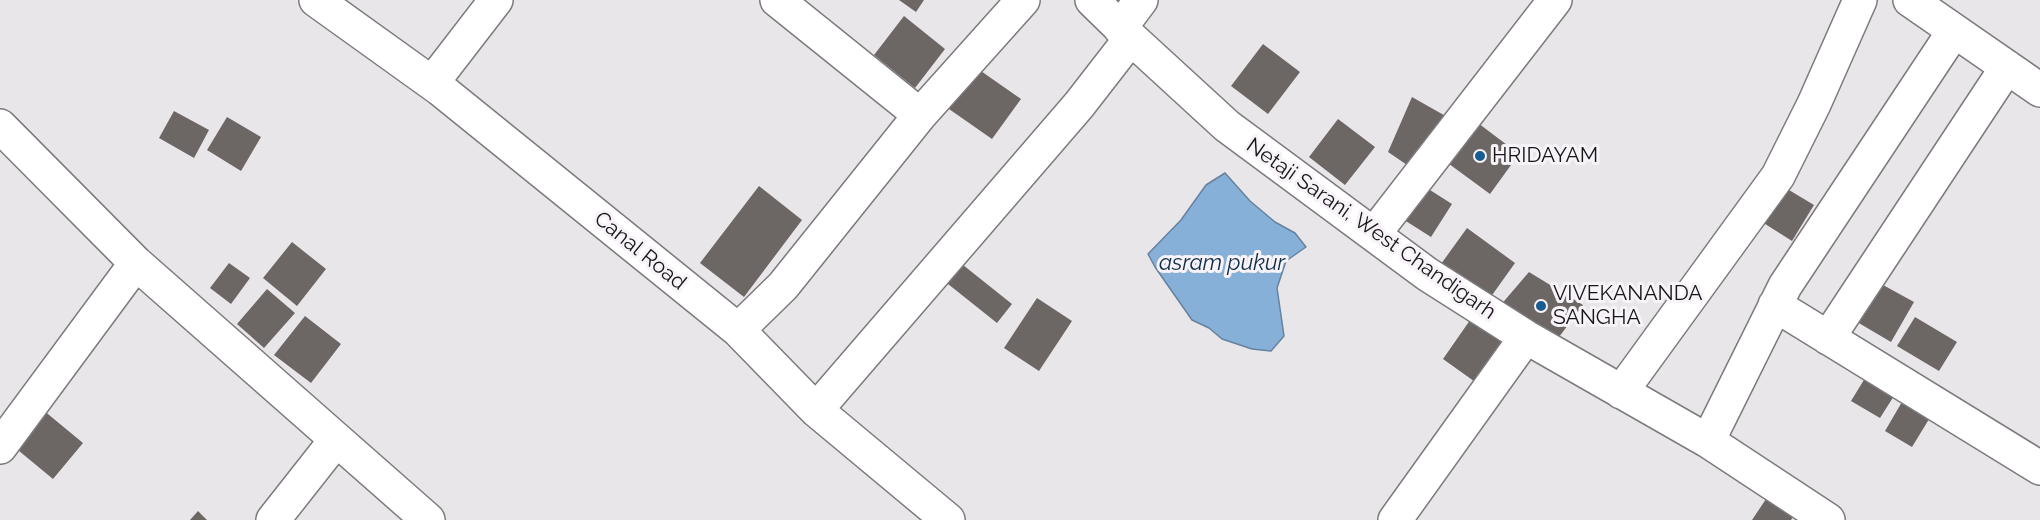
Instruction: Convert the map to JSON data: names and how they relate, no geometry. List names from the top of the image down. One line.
{"streets":{"street":["Netaji Sarani, West Chandigarh","Canal Road"]},"water":["asram pukur"],"places":["HRIDAYAM","VIVEKANANDA SANGHA"]}
